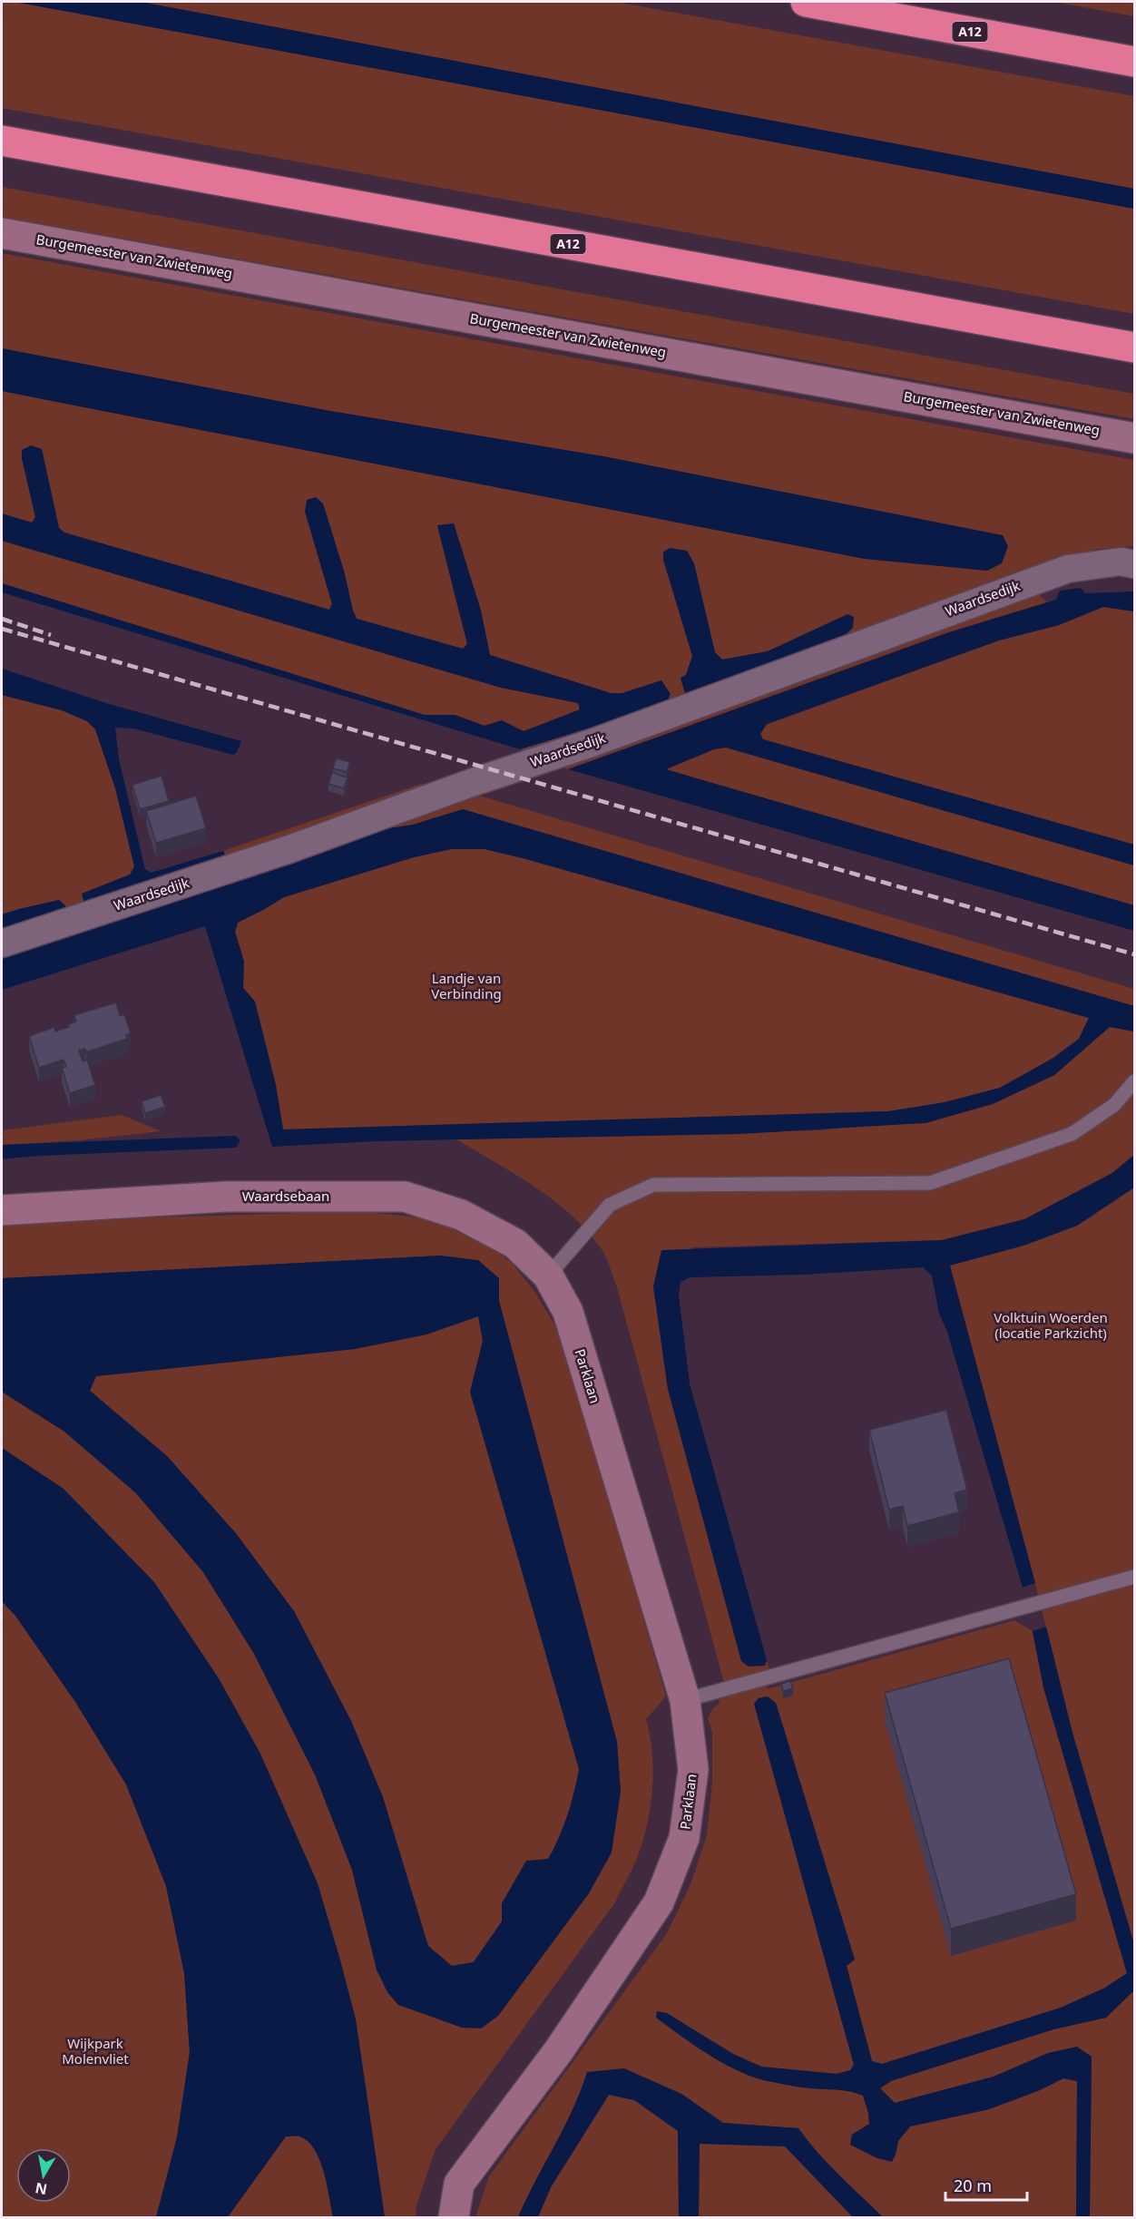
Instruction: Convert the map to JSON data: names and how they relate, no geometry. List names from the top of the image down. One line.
{"streets":{"highway":["A12"],"street":["Burgemeester van Zwietenweg","Waardsedijk","Waardsebaan","Parklaan"]},"crossings":[["Waardsebaan","Parklaan"]],"parks":["Landje van Verbinding","Volktuin Woerden (locatie Parkzicht)","Wijkpark Molenvliet"],"scale_bar":"20 m","north":"bottom"}
